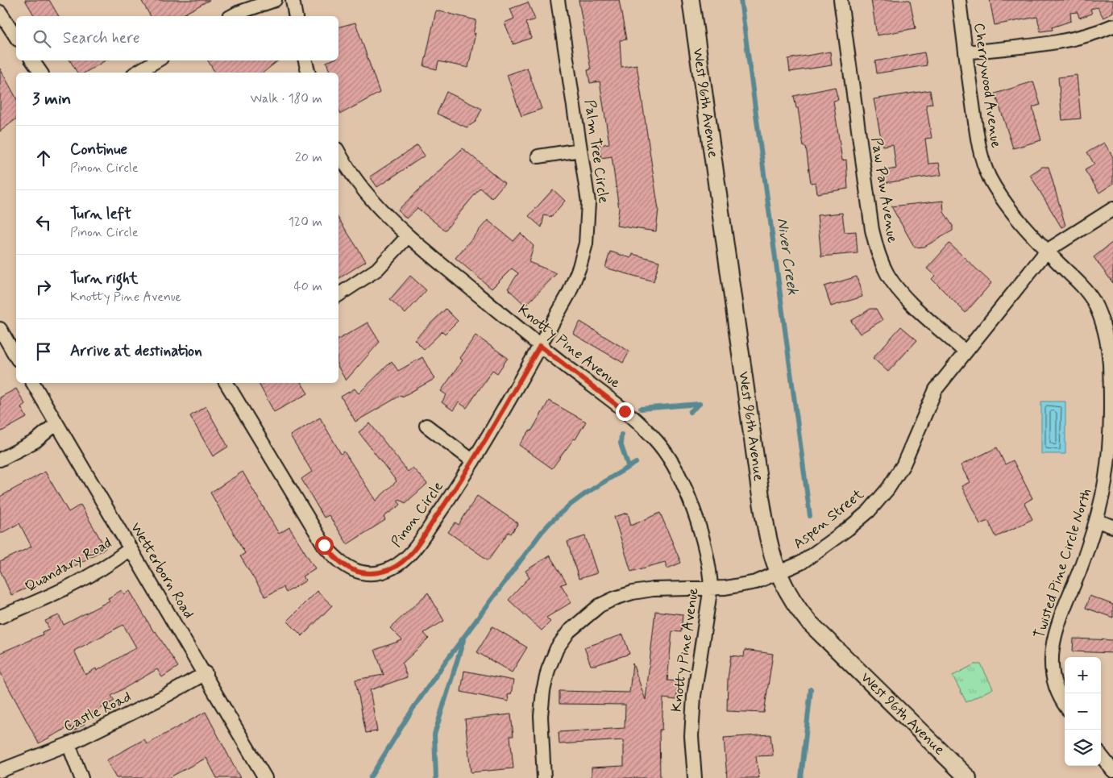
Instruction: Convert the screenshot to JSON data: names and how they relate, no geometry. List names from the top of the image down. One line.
{"streets":{"street":["Cherrywood Avenue","West 96th Avenue","Palm Tree Circle","Paw Paw Avenue","Knotty Pine Avenue","Pinon Circle","Aspen Street","Twisted Pine Circle North","Quandary Road","Wetterborn Road","Castle Road"]},"crossings":[["Cherrywood Avenue","Aspen Street"],["Cherrywood Avenue","Twisted Pine Circle North"],["West 96th Avenue","Aspen Street"],["Palm Tree Circle","Knotty Pine Avenue"],["Palm Tree Circle","Pinon Circle"],["Paw Paw Avenue","Aspen Street"],["Knotty Pine Avenue","Pinon Circle"],["Knotty Pine Avenue","Aspen Street"],["Aspen Street","Twisted Pine Circle North"],["Quandary Road","Wetterborn Road"],["Wetterborn Road","Castle Road"]],"water":["Niver Creek"],"page":{"search":"Search here","heading":["3 min","Walk · 180 m"],"list":[["Continue","Pinon Circle","20 m"],["Turn left","Pinon Circle","120 m"],["Turn right","Knotty Pine Avenue","40 m"],"Arrive at destination"],"map_buttons":["+","−"]}}
